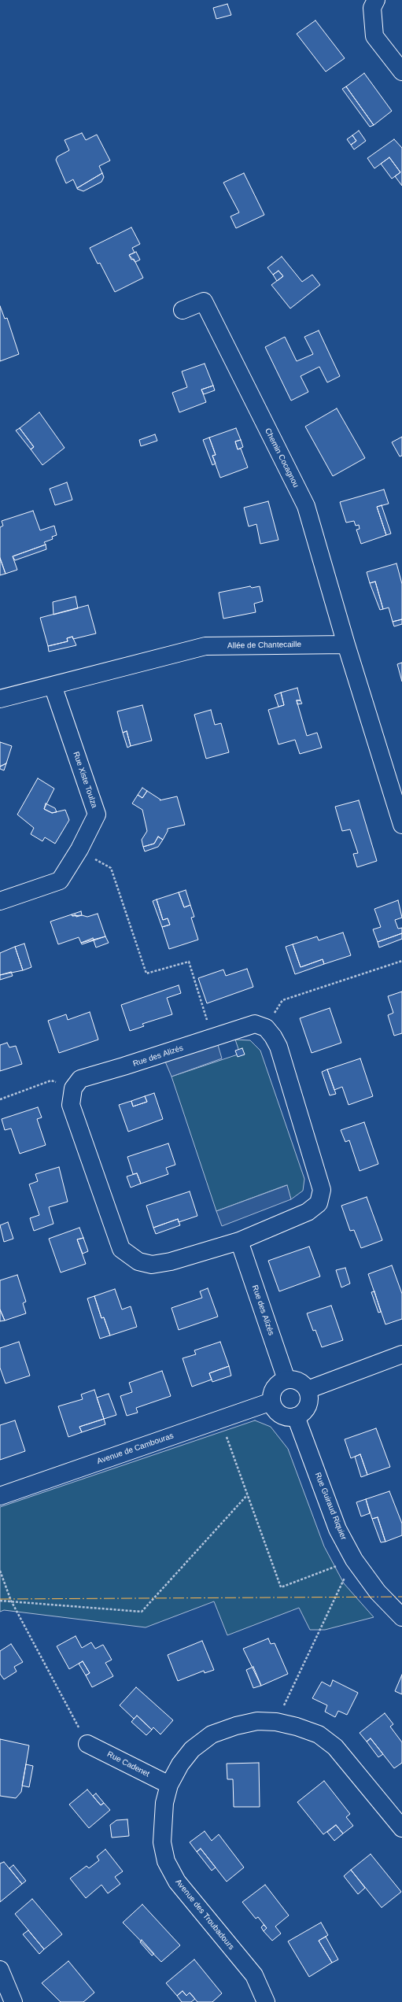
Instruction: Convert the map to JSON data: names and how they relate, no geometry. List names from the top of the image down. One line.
{"streets":{"street":["Chemin Cocagnou","Allée de Chantecaille","Rue Xiste Toulza","Rue des Alizés","Avenue de Cambouras","Rue Guiraud Riquier","Rue Cadenet","Avenue des Troubadours"]},"crossings":[["Chemin Cocagnou","Allée de Chantecaille"],["Allée de Chantecaille","Rue Xiste Toulza"],["Rue des Alizés","Avenue de Cambouras"],["Rue des Alizés","Rue Guiraud Riquier"],["Avenue de Cambouras","Rue Guiraud Riquier"],["Rue Cadenet","Avenue des Troubadours"]]}
